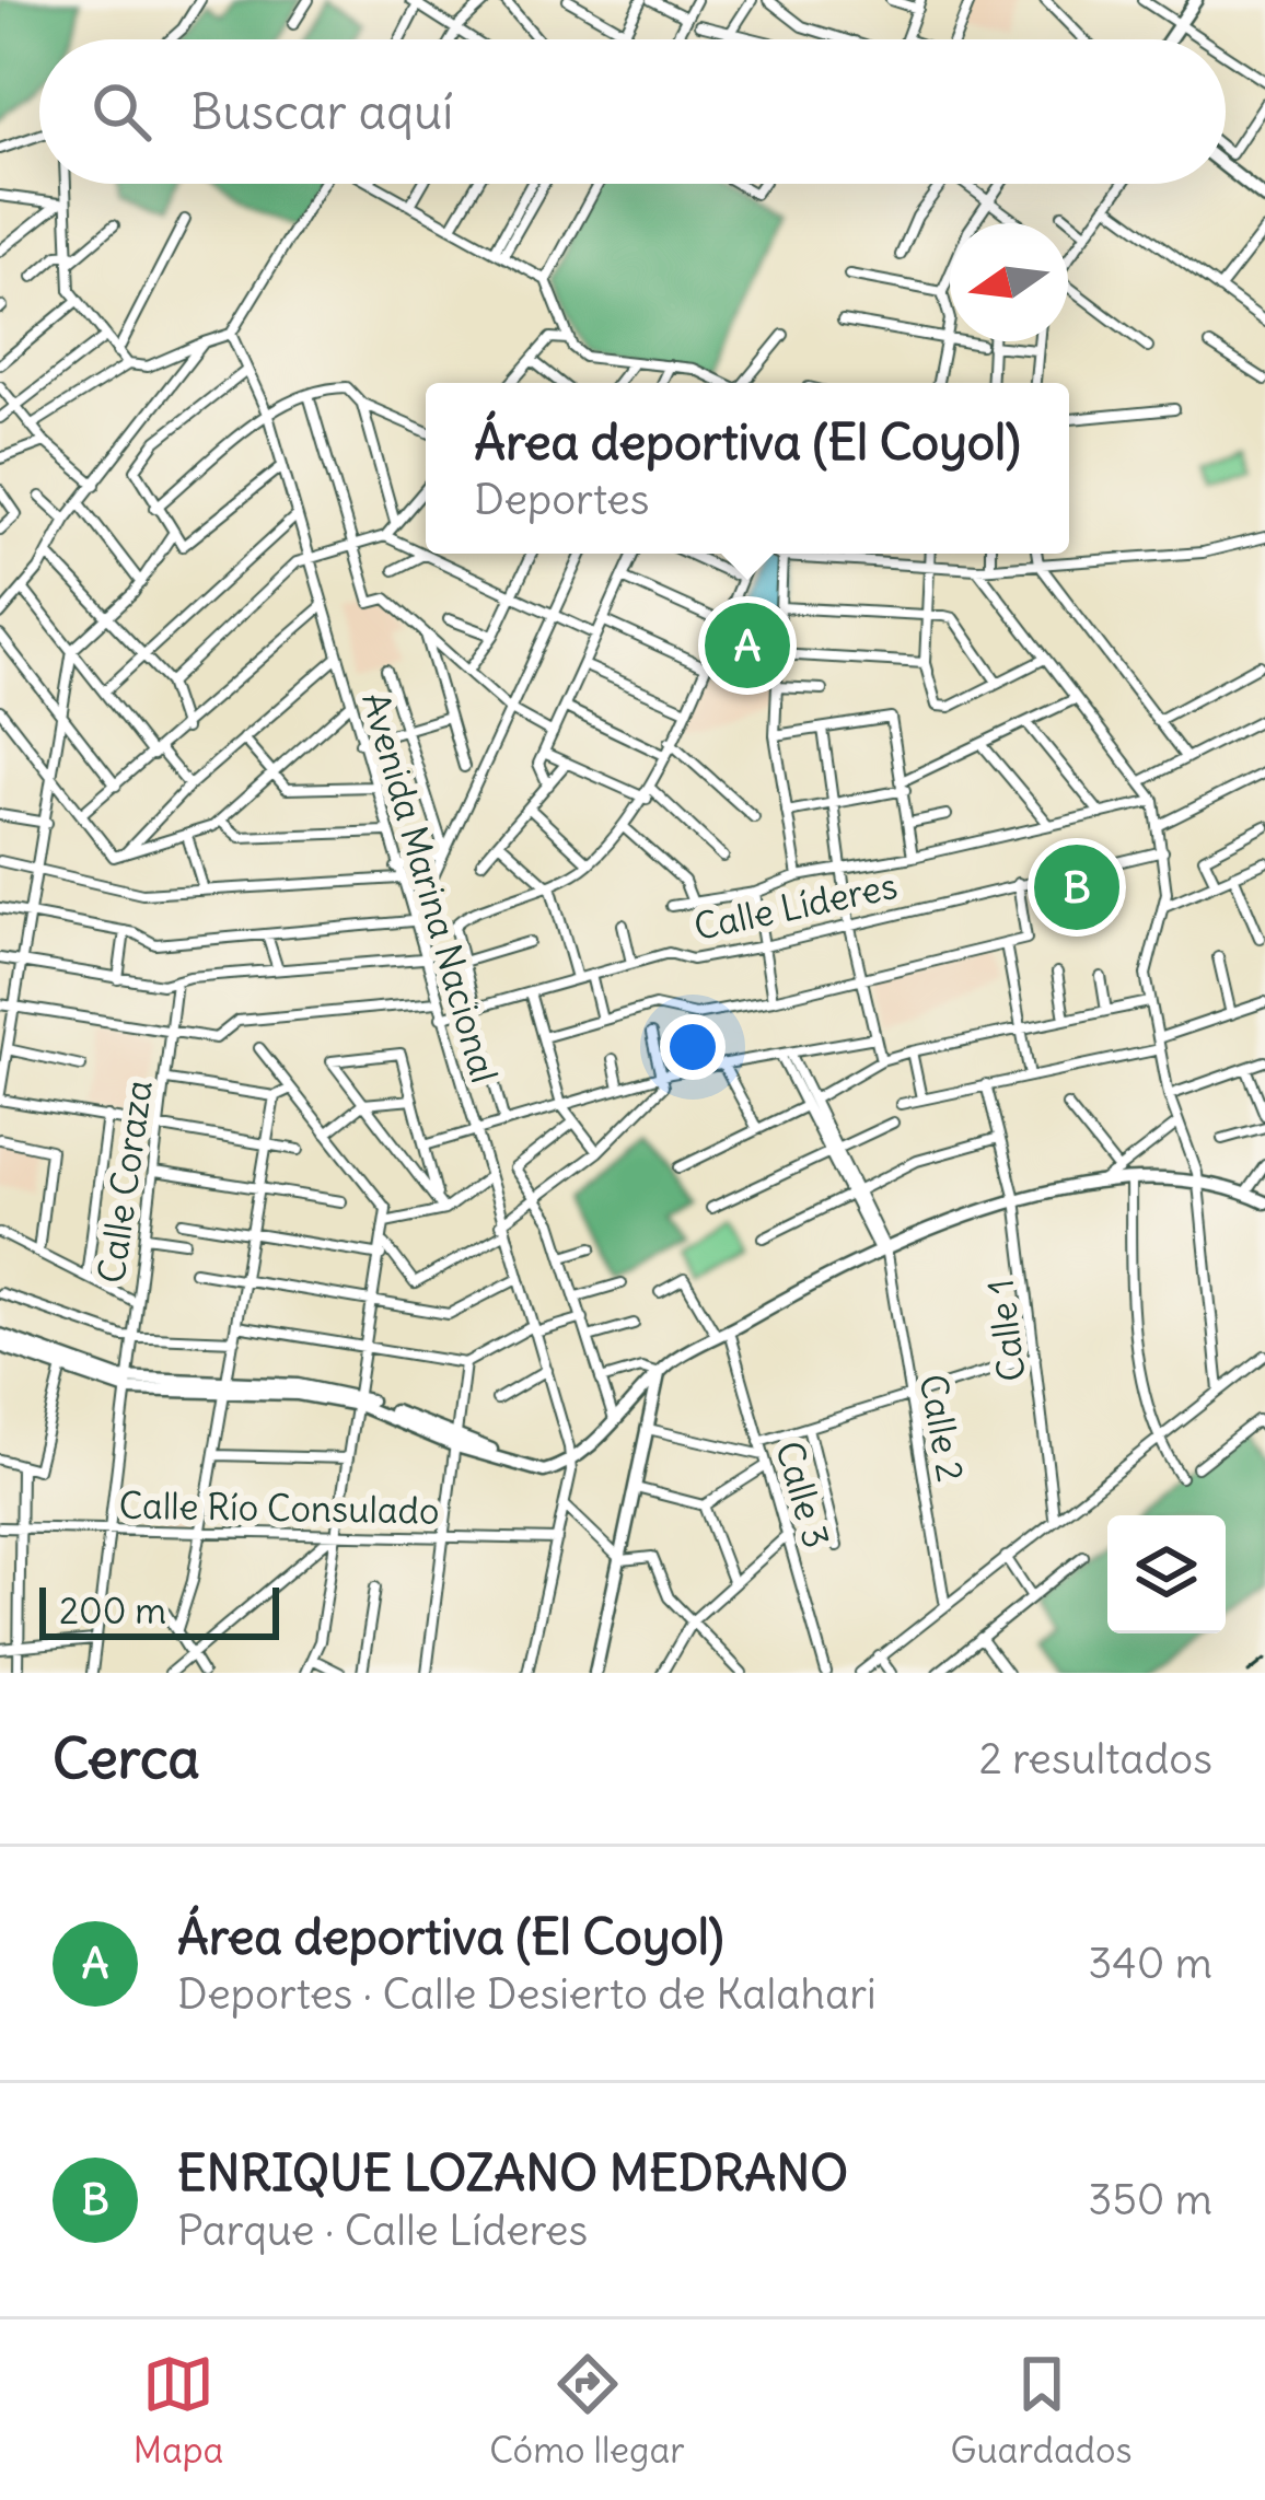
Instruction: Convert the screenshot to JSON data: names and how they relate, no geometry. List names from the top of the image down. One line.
{"streets":{"street":["Avenida Marina Nacional","Calle Líderes","Calle Coraza","Calle 1","Calle 2","Calle 3","Calle Río Consulado"]},"crossings":[["Avenida Marina Nacional","Calle Líderes"],["Calle Coraza","Calle Río Consulado"]],"scale_bar":"200 m","north":"left","page":{"search":"Buscar aquí","popup":["Área deportiva (El Coyol)","Deportes"],"pins":["A","B"],"scale":"200 m","heading":["Cerca","2 resultados"],"list":[{"mark":"A","name":"Área deportiva (El Coyol)","note":"Deportes · Calle Desierto de Kalahari","value":"340 m"},{"mark":"B","name":"ENRIQUE LOZANO MEDRANO","note":"Parque · Calle Líderes","value":"350 m"}],"nav":["Mapa","Cómo llegar","Guardados"]}}
